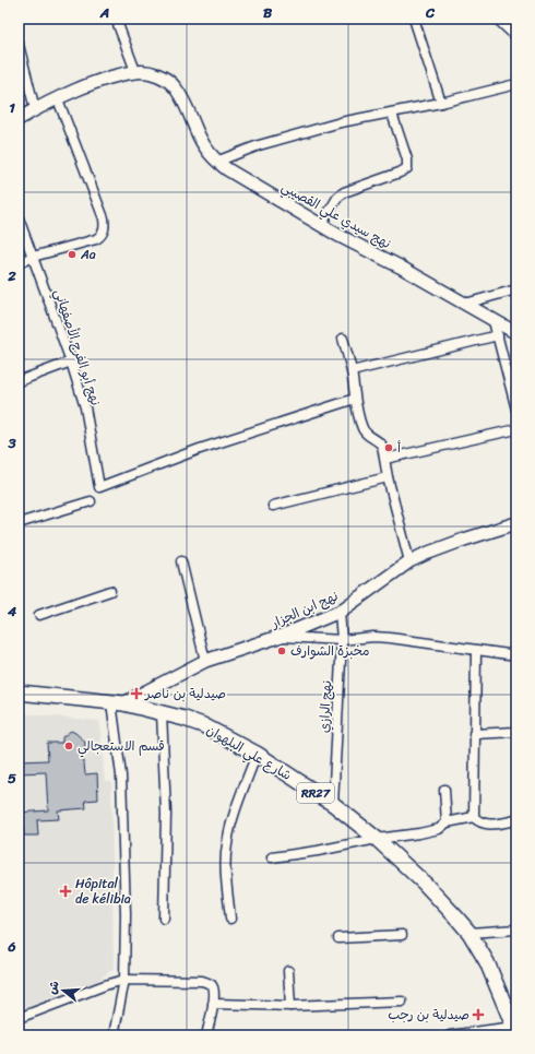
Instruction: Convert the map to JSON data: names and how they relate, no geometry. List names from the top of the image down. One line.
{"streets":{"main road":["شارع علي البلهوان","RR27"],"street":["نهج سيدي علي القصيبي","نهج أبو الفرج الأصفهاني","نهج ابن الجزار","نهج الرازي"]},"crossings":[["نهج ابن الجزار","نهج الرازي"],["نهج ابن الجزار","شارع علي البلهوان"],["نهج الرازي","شارع علي البلهوان"]],"places":{"other":["Aa","أ","مخبزة الشوارف","قسم الاستعجالي"],"health":["صيدلية بن ناصر","Hôpital de kélibia","صيدلية بن رجب"]},"north":"left","grid":{"columns":["A","B","C"],"rows":["1","2","3","4","5","6"]}}
